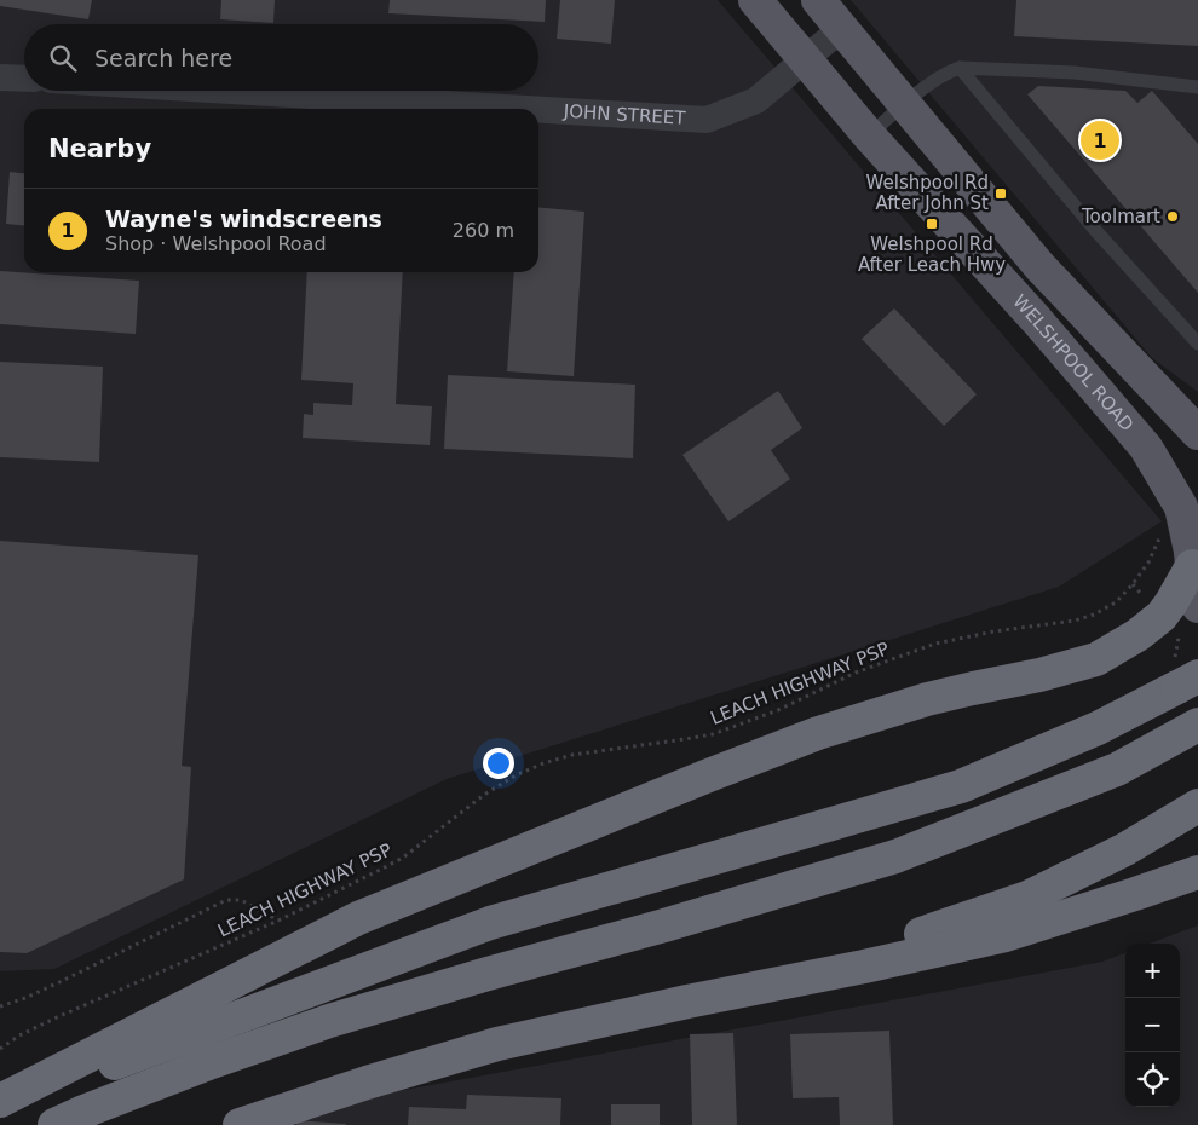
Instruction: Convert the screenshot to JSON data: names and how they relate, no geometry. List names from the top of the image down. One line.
{"streets":{"main road":["WELSHPOOL ROAD"],"street":["JOHN STREET"],"path":["LEACH HIGHWAY PSP"]},"crossings":[["JOHN STREET","WELSHPOOL ROAD"]],"places":{"transit":["Welshpool Rd After John St","Welshpool Rd After Leach Hwy"],"other":["Toolmart"]},"page":{"search":"Search here","heading":"Nearby","pins":"1","list":[{"mark":"1","name":"Wayne's windscreens","note":"Shop · Welshpool Road","value":"260 m"}],"map_buttons":["+","−"]}}
